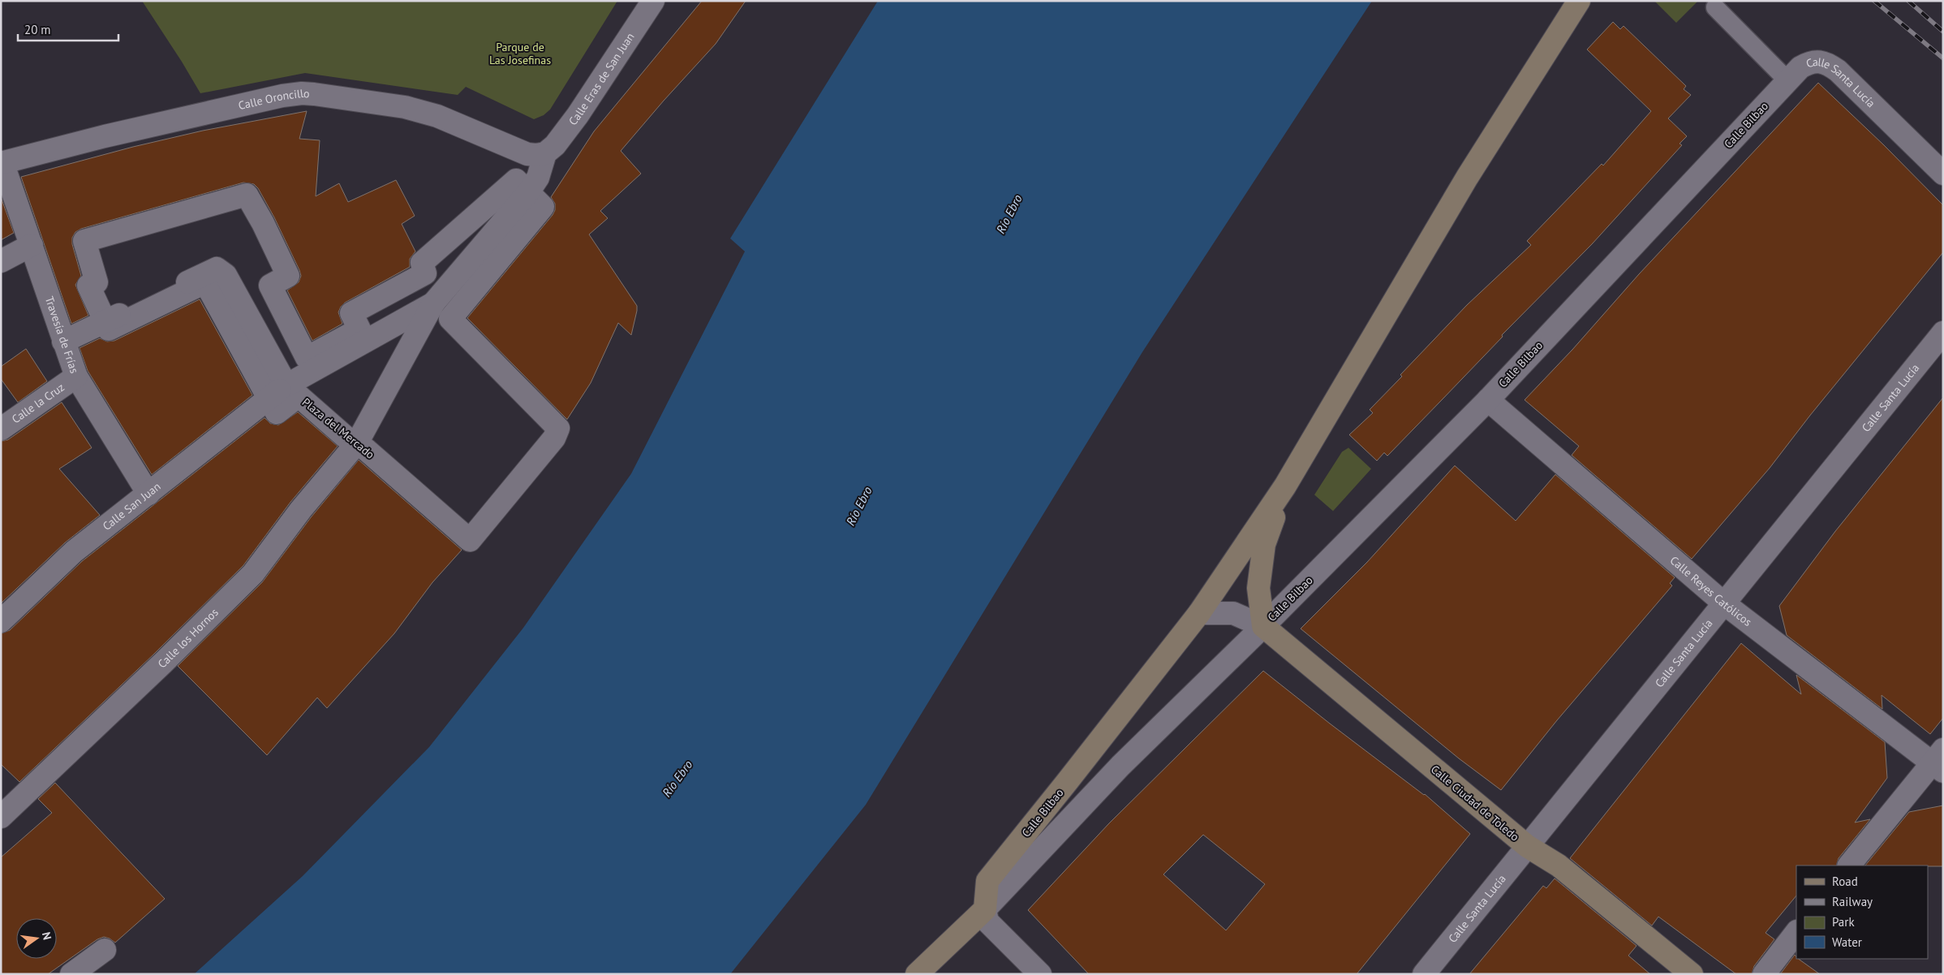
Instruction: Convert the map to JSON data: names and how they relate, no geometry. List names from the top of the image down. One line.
{"streets":{"main road":["Calle Bilbao","Calle Ciudad de Toledo"],"street":["Calle Eras de San Juan","Calle Santa Lucía","Calle Oroncillo","Travesía de Frías","Calle la Cruz","Plaza del Mercado","Calle San Juan","Calle Reyes Católicos","Calle los Hornos"]},"crossings":[["Calle Eras de San Juan","Calle Oroncillo"],["Calle Santa Lucía","Calle Bilbao"],["Calle Santa Lucía","Calle Reyes Católicos"],["Calle Santa Lucía","Calle Ciudad de Toledo"],["Calle Oroncillo","Travesía de Frías"],["Calle Bilbao","Calle Reyes Católicos"],["Calle Bilbao","Calle Ciudad de Toledo"],["Travesía de Frías","Calle la Cruz"],["Travesía de Frías","Calle San Juan"],["Plaza del Mercado","Calle San Juan"],["Plaza del Mercado","Calle los Hornos"],["Calle San Juan","Calle los Hornos"]],"water":["Río Ebro"],"parks":["Parque de Las Josefinas"],"legend":["Road","Railway","Park","Water"],"scale_bar":"20 m","north":"right"}
